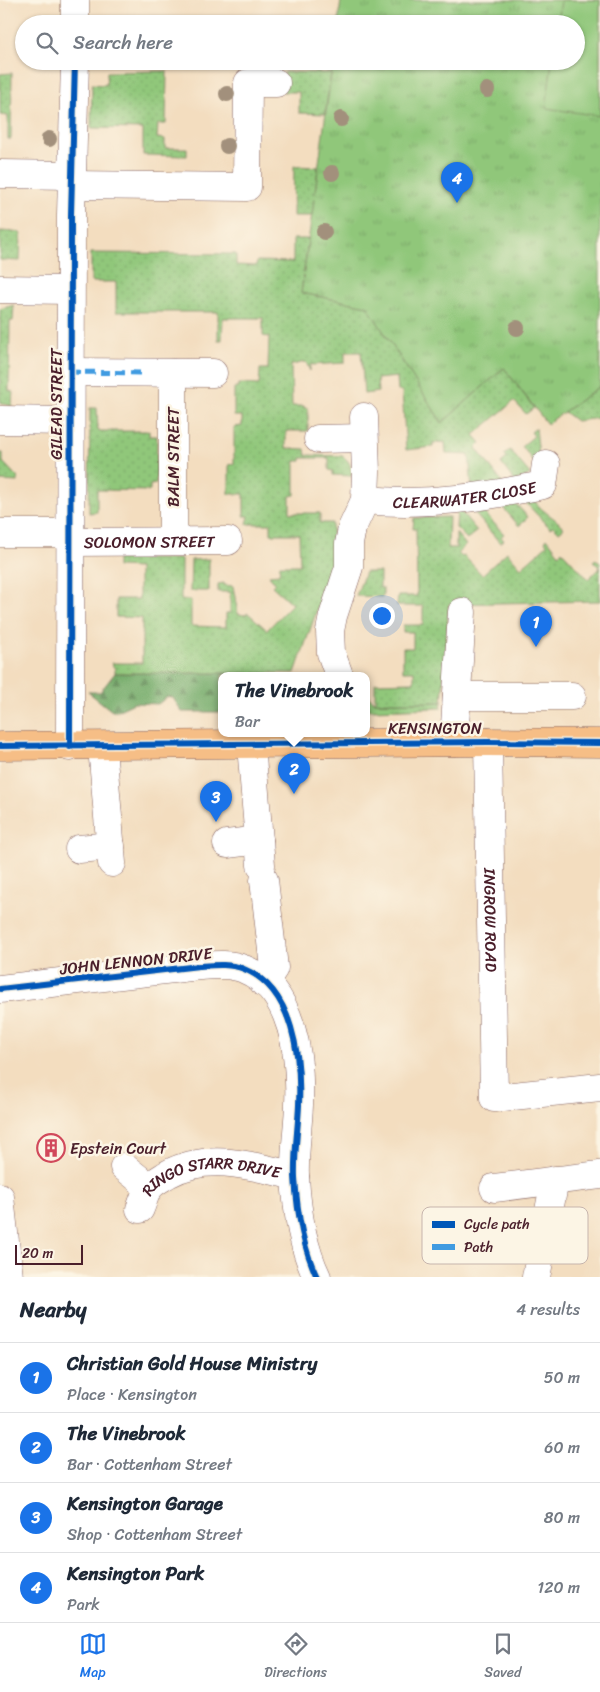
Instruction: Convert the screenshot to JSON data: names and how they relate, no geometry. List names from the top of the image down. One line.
{"streets":{"main road":["KENSINGTON"],"street":["GILEAD STREET","BALM STREET","CLEARWATER CLOSE","SOLOMON STREET","INGROW ROAD","JOHN LENNON DRIVE","RINGO STARR DRIVE"]},"crossings":[["GILEAD STREET","SOLOMON STREET"],["GILEAD STREET","KENSINGTON"],["BALM STREET","SOLOMON STREET"],["KENSINGTON","INGROW ROAD"],["JOHN LENNON DRIVE","RINGO STARR DRIVE"]],"places":{"building":["Epstein Court"]},"legend":["Cycle path","Path"],"scale_bar":"20 m","page":{"search":"Search here","pins":["4","1","2","3"],"popup":["The Vinebrook","Bar"],"scale":"20 m","heading":["Nearby","4 results"],"list":[{"mark":"1","name":"Christian Gold House Ministry","note":"Place · Kensington","value":"50 m"},{"mark":"2","name":"The Vinebrook","note":"Bar · Cottenham Street","value":"60 m"},{"mark":"3","name":"Kensington Garage","note":"Shop · Cottenham Street","value":"80 m"},{"mark":"4","name":"Kensington Park","note":"Park","value":"120 m"}],"nav":["Map","Directions","Saved"]}}
